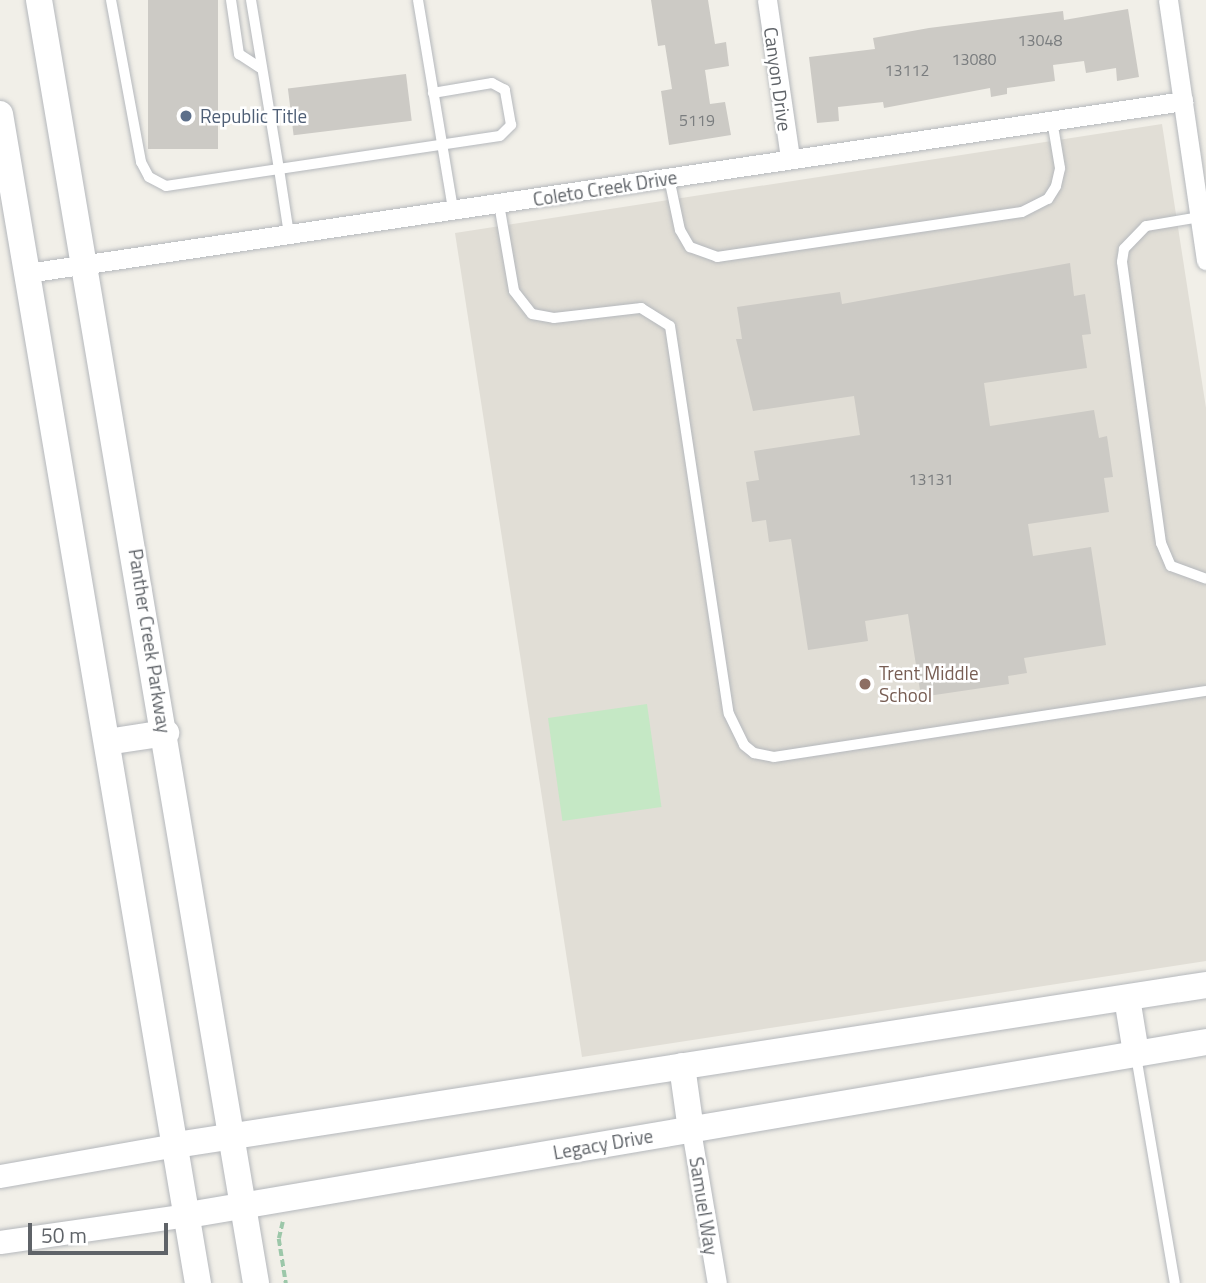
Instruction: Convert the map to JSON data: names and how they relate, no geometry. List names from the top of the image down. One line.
{"streets":{"main road":["Panther Creek Parkway","Legacy Drive"],"street":["Canyon Drive","Coleto Creek Drive","Samuel Way"]},"crossings":[["Canyon Drive","Coleto Creek Drive"],["Coleto Creek Drive","Panther Creek Parkway"],["Panther Creek Parkway","Legacy Drive"],["Legacy Drive","Samuel Way"]],"places":["Republic Title","Trent Middle School"],"house_numbers":["13048","13080","13112","5119","13131"],"scale_bar":"50 m"}
